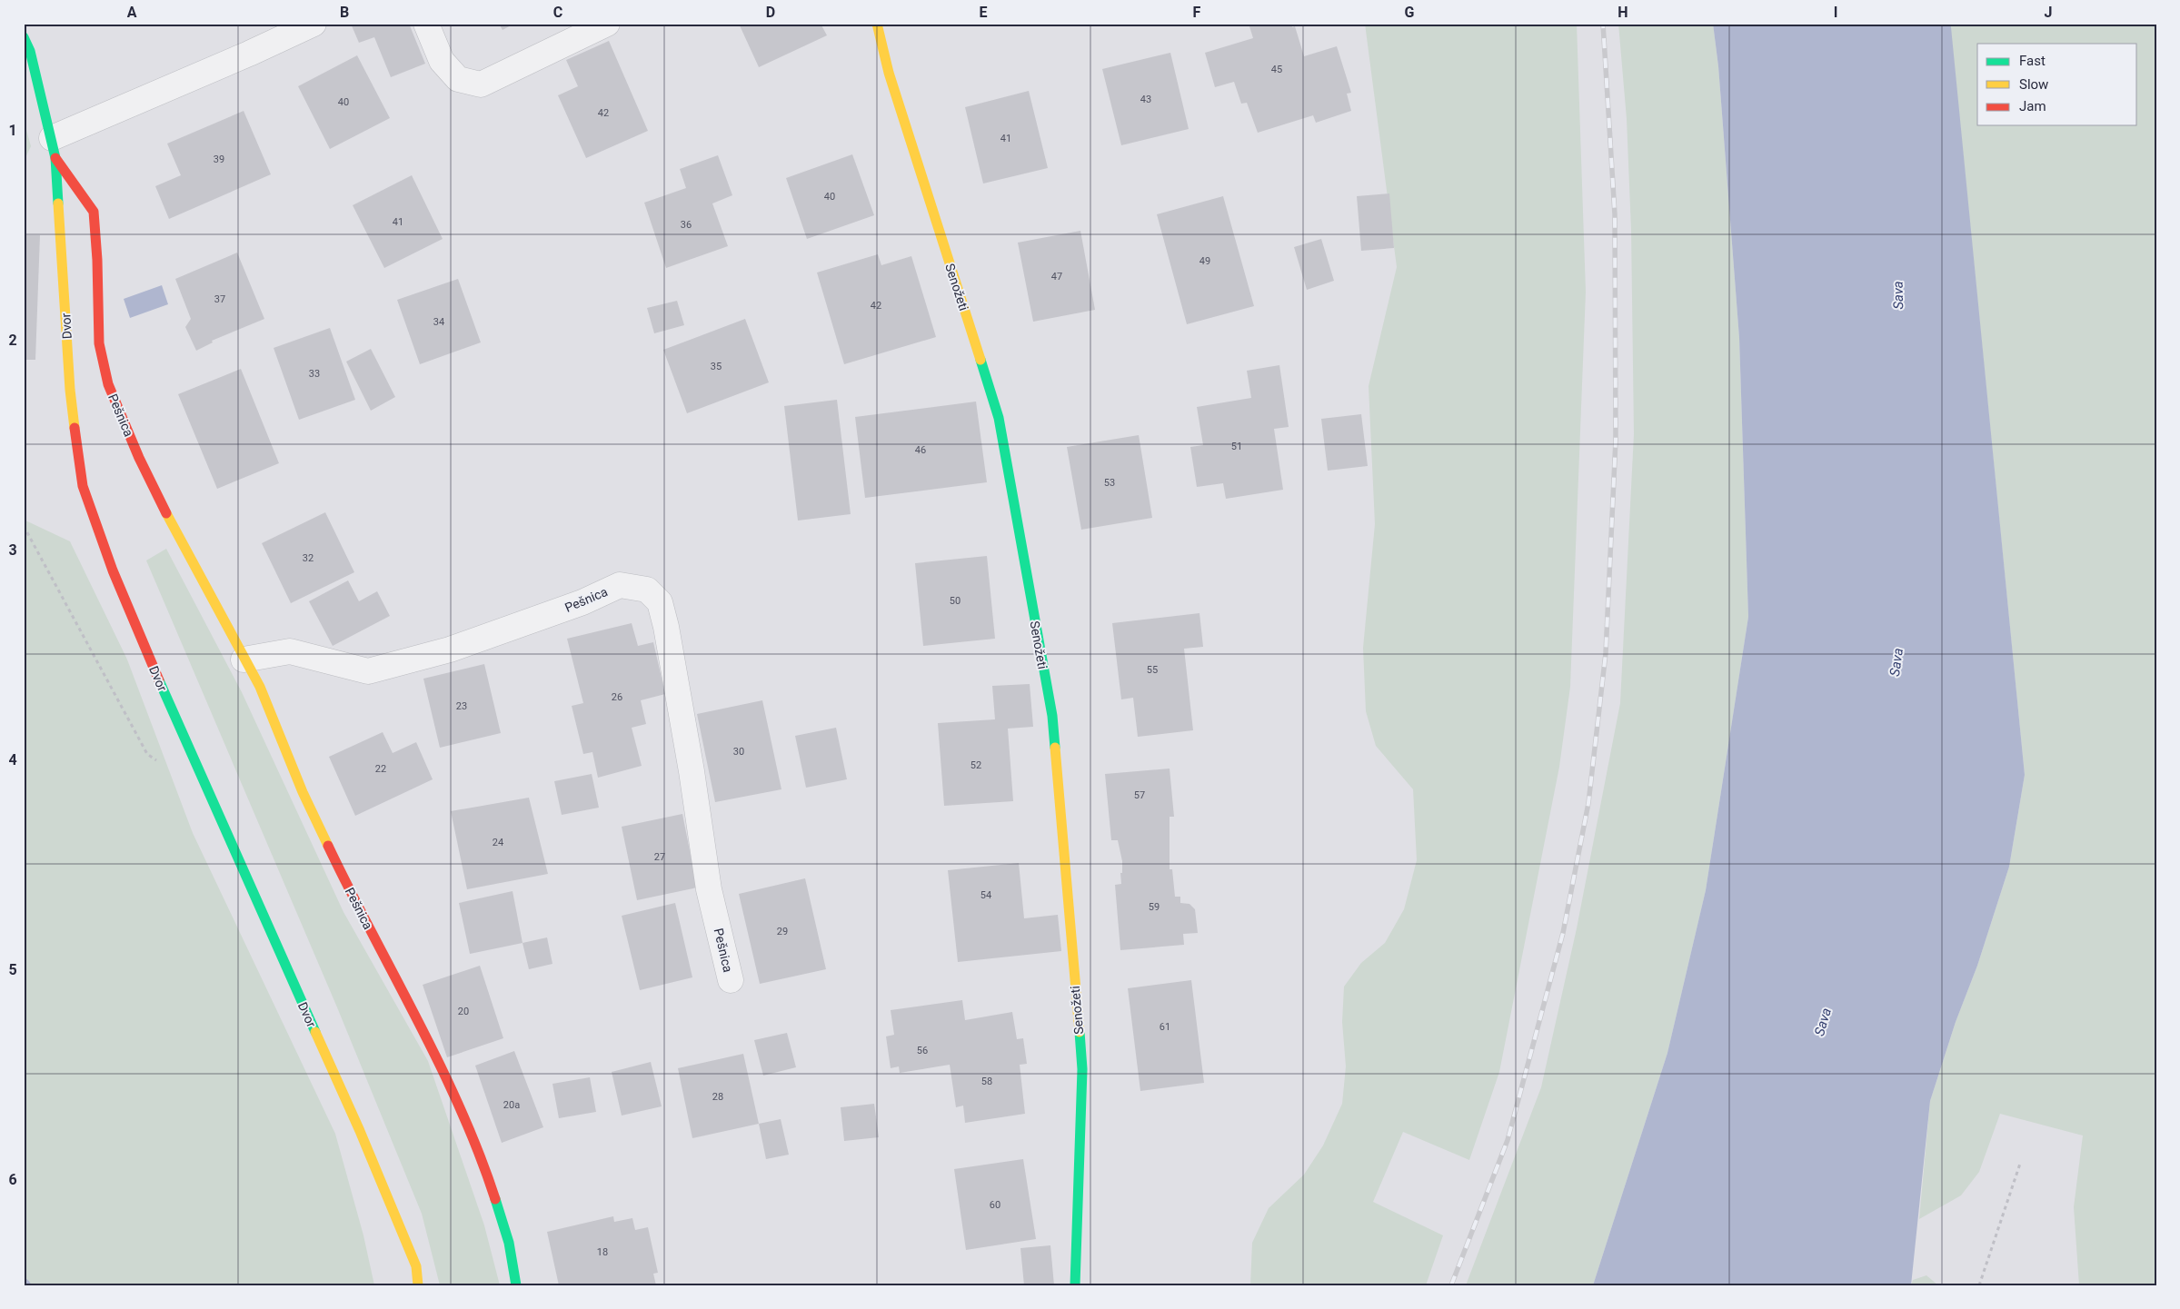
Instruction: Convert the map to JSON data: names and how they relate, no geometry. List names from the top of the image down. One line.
{"streets":{"street":["Senožeti","Dvor","Pešnica"]},"crossings":[["Dvor","Pešnica"]],"water":["Sava"],"house_numbers":["45","43","40","42","41","39","40","41","36","49","47","37","42","34","35","33","51","46","53","32","50","55","26","23","30","52","22","57","24","27","54","59","29","20","61","56","58","28","20a","60","18"],"legend":["Fast","Slow","Jam"],"grid":{"columns":["A","B","C","D","E","F","G","H","I","J"],"rows":["1","2","3","4","5","6"]}}
